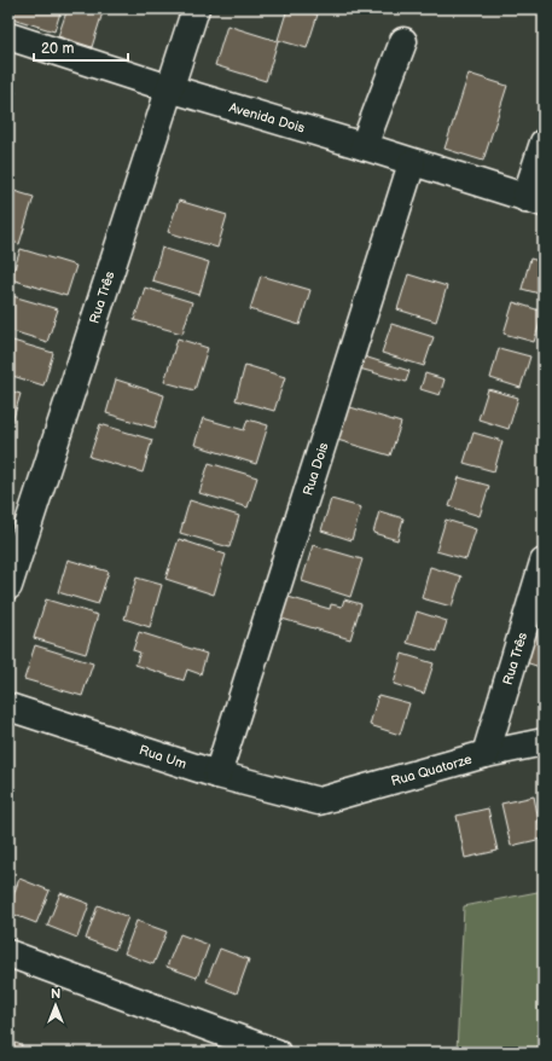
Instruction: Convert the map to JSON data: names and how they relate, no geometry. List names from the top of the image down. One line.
{"streets":{"street":["Avenida Dois","Rua Três","Rua Dois","Rua Um","Rua Quatorze"]},"crossings":[["Avenida Dois","Rua Três"],["Avenida Dois","Rua Dois"],["Rua Três","Rua Quatorze"],["Rua Dois","Rua Um"],["Rua Um","Rua Quatorze"]],"scale_bar":"20 m","north":"top"}
